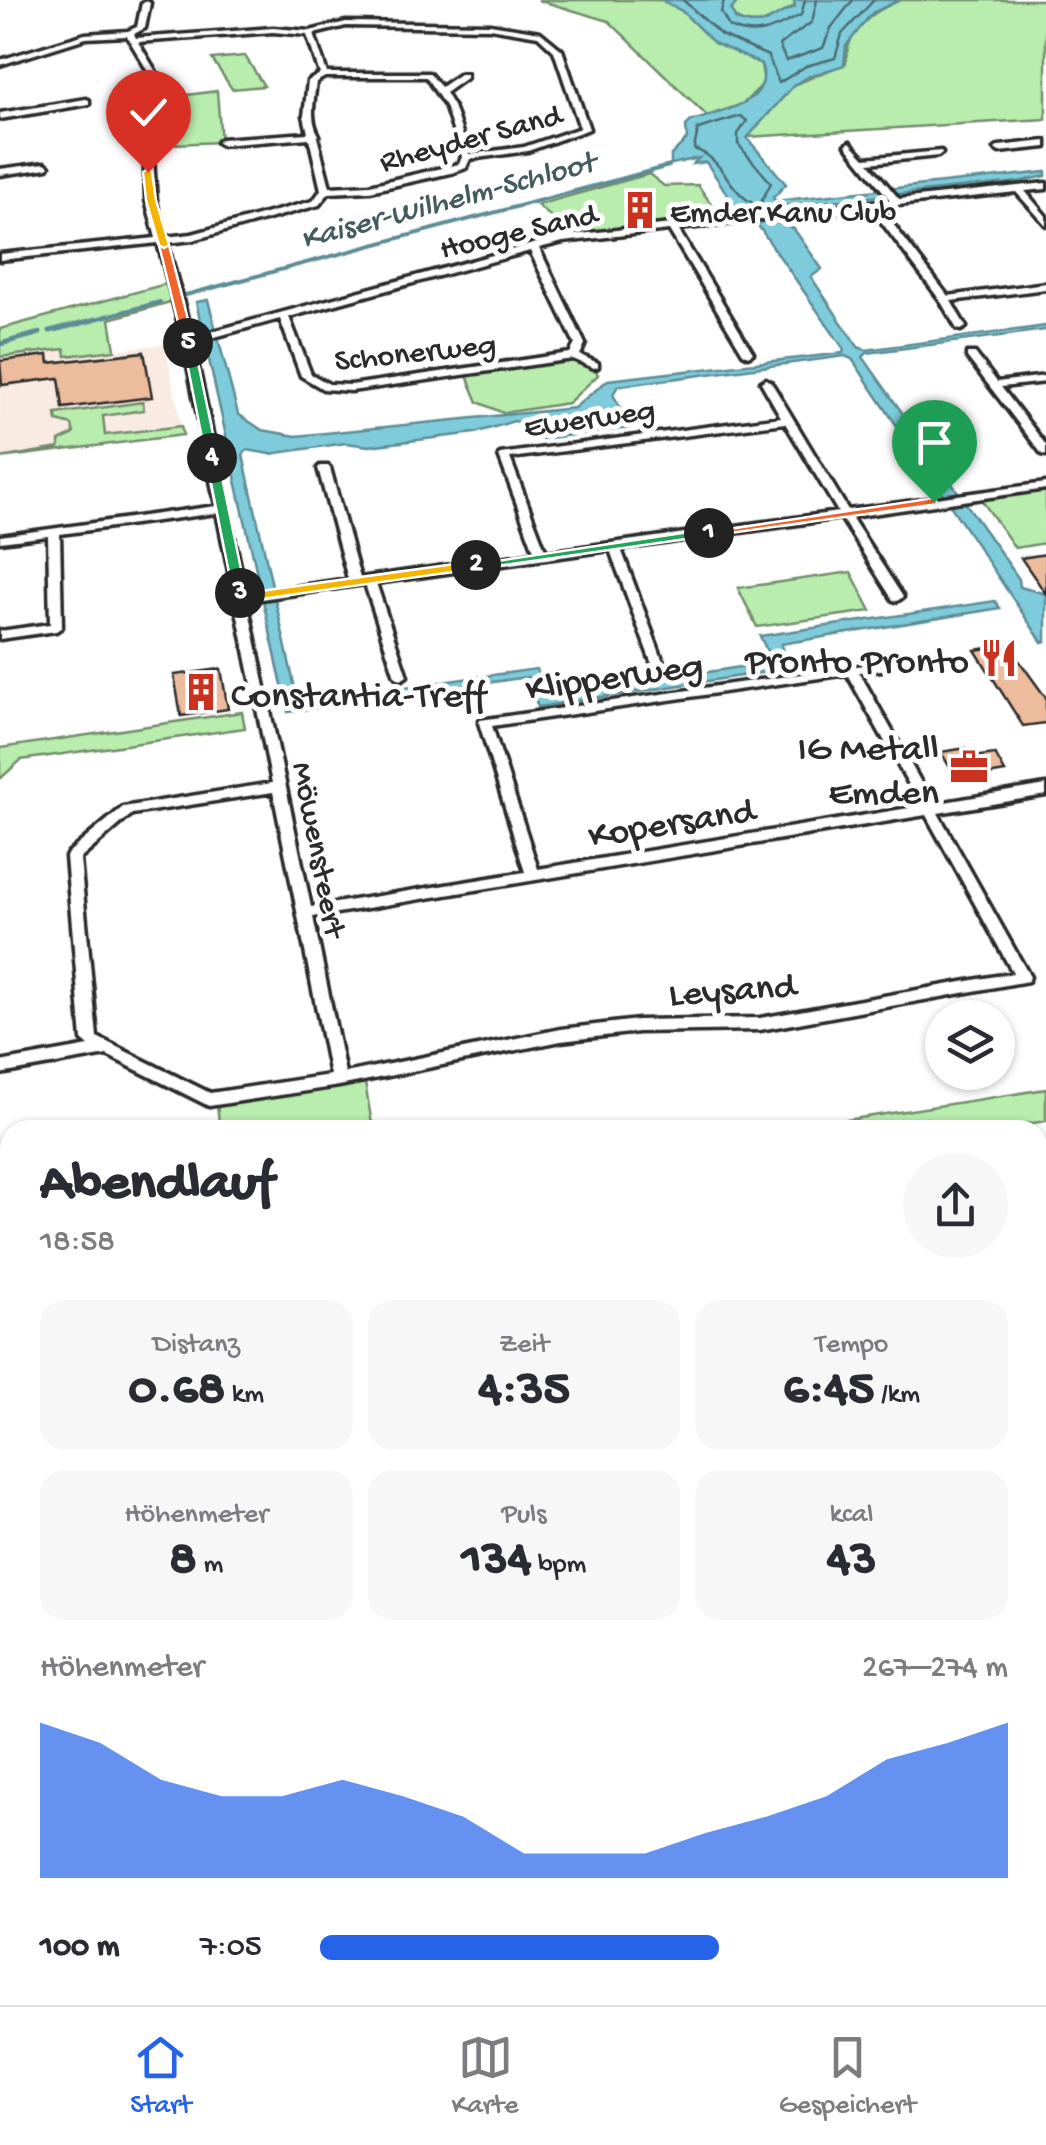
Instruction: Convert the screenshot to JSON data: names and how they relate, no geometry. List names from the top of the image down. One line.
{"streets":{"street":["Rheyder Sand","Hooge Sand","Schonerweg","Ewerweg","Klipperweg","Kopersand","Möwensteert","Leysand"]},"crossings":[["Rheyder Sand","Möwensteert"],["Hooge Sand","Schonerweg"],["Hooge Sand","Möwensteert"],["Klipperweg","Kopersand"],["Kopersand","Möwensteert"],["Kopersand","Leysand"],["Möwensteert","Leysand"]],"water":["Kaiser-Wilhelm-Schloot"],"places":{"building":["Emder Kanu Club","Constantia-Treff"],"restaurant":["Pronto Pronto"],"office":["IG Metall Emden"]},"page":{"pins":["5","4","1","2","3"],"heading":["Abendlauf","18:58"],"stats":[["Distanz","0.68 km"],["Zeit","4:35"],["Tempo","6:45 /km"],["Höhenmeter","8 m"],["Puls","134 bpm"],["kcal","43"]],"chart":["Höhenmeter","267–274 m"],"list":[{"name":"100 m","note":"7:05"}],"tabs":["Start","Karte","Gespeichert"]}}
